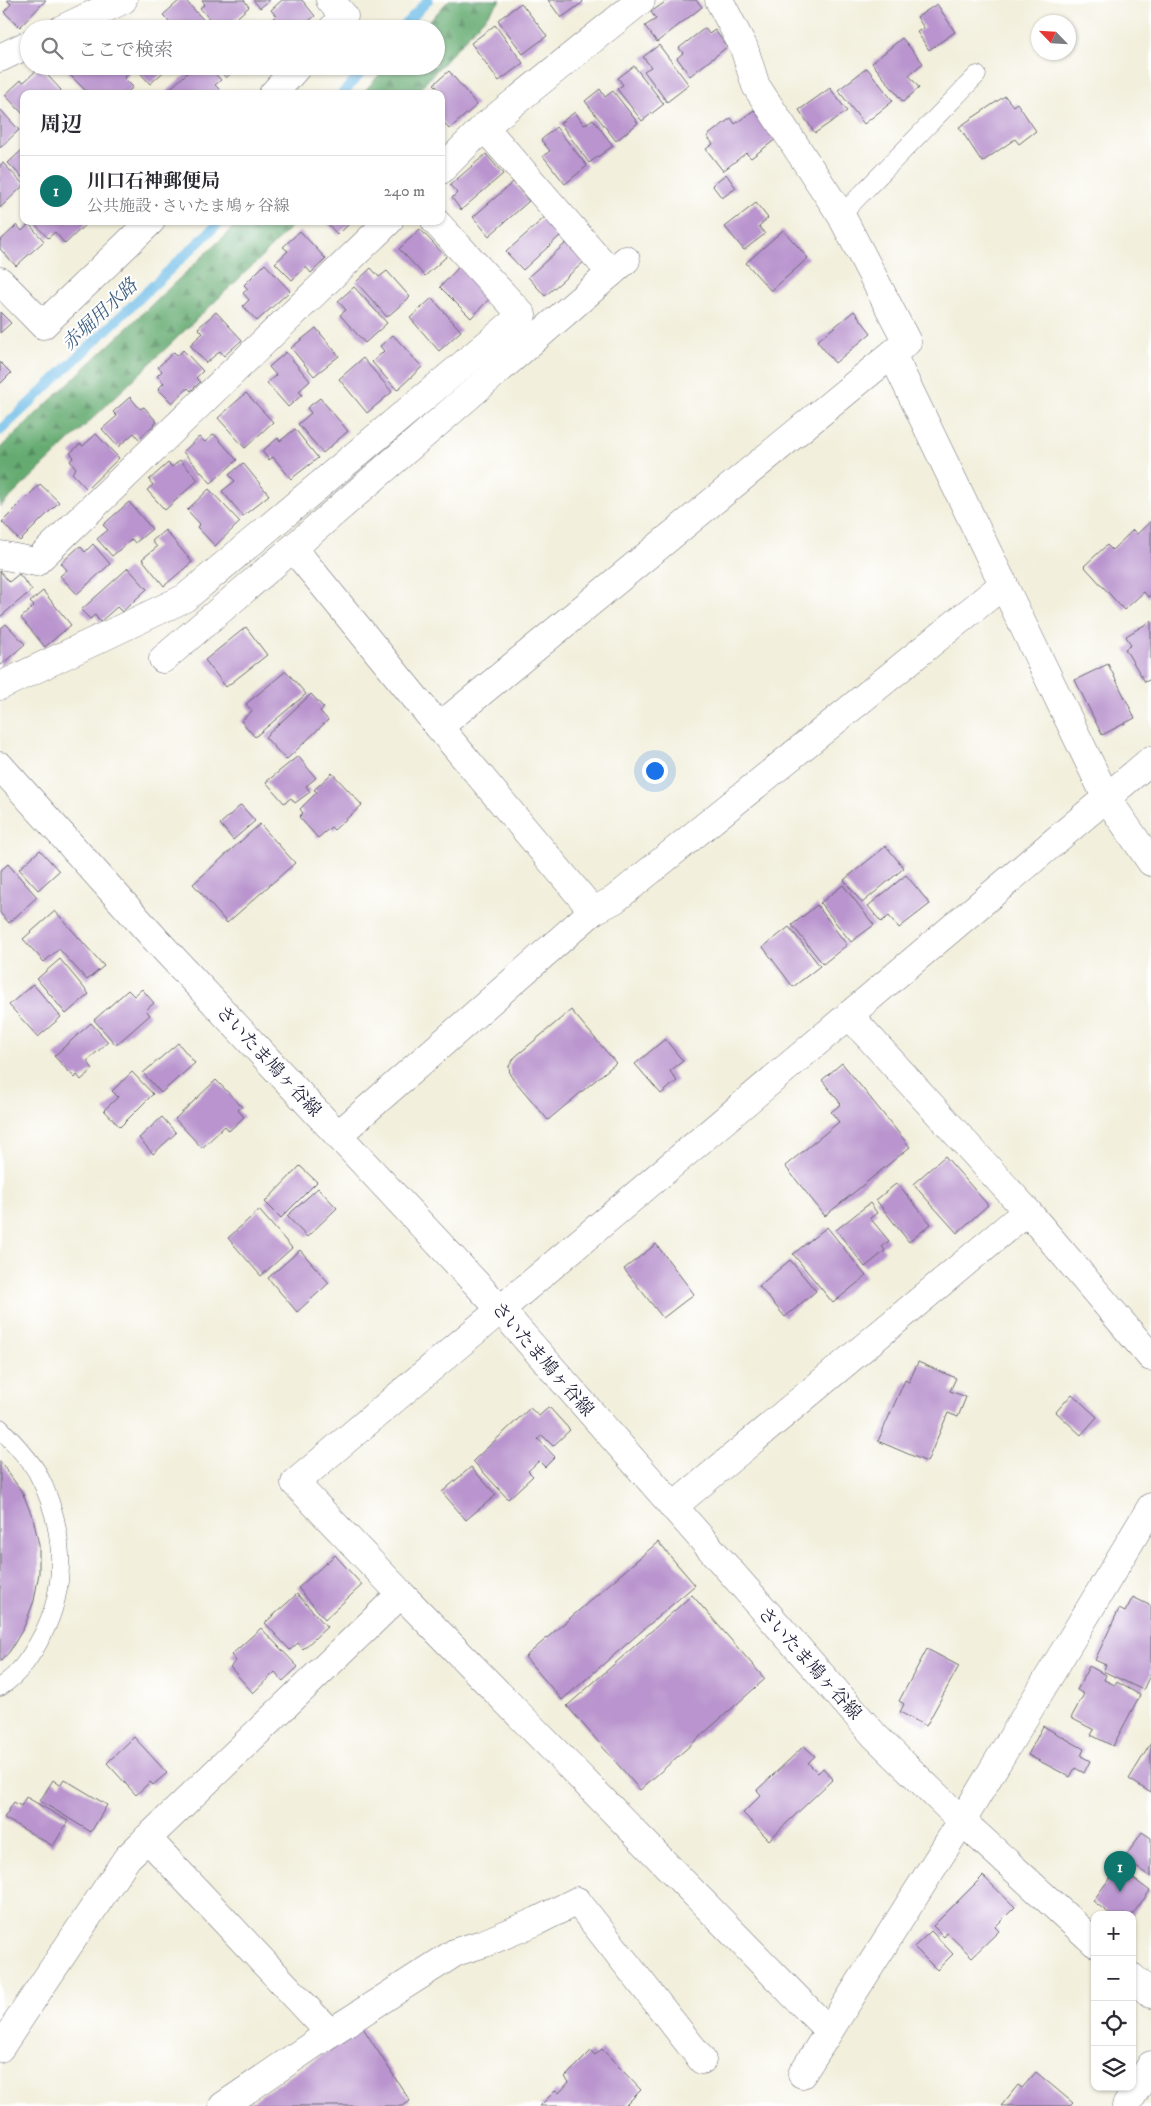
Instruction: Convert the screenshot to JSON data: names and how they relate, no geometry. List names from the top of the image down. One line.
{"streets":{"street":["さいたま鳩ヶ谷線"]},"water":["赤堀用水路"],"north":"top left","page":{"search":"ここで検索","heading":"周辺","list":[{"mark":"1","name":"川口石神郵便局","note":"公共施設 · さいたま鳩ヶ谷線","value":"240 m"}],"pins":"1","map_buttons":["+","−"]}}
